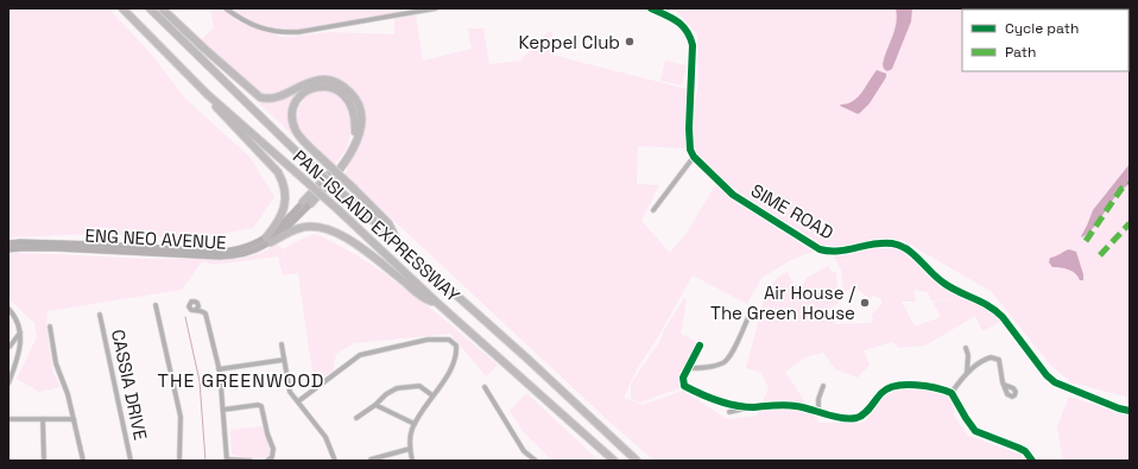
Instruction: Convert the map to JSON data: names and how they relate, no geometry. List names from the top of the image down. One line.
{"streets":{"highway":["PAN-ISLAND EXPRESSWAY"],"main road":["ENG NEO AVENUE"],"street":["SIME ROAD","CASSIA DRIVE"]},"districts":["THE GREENWOOD"],"places":["Keppel Club","Air House / The Green House"],"legend":["Cycle path","Path"]}
